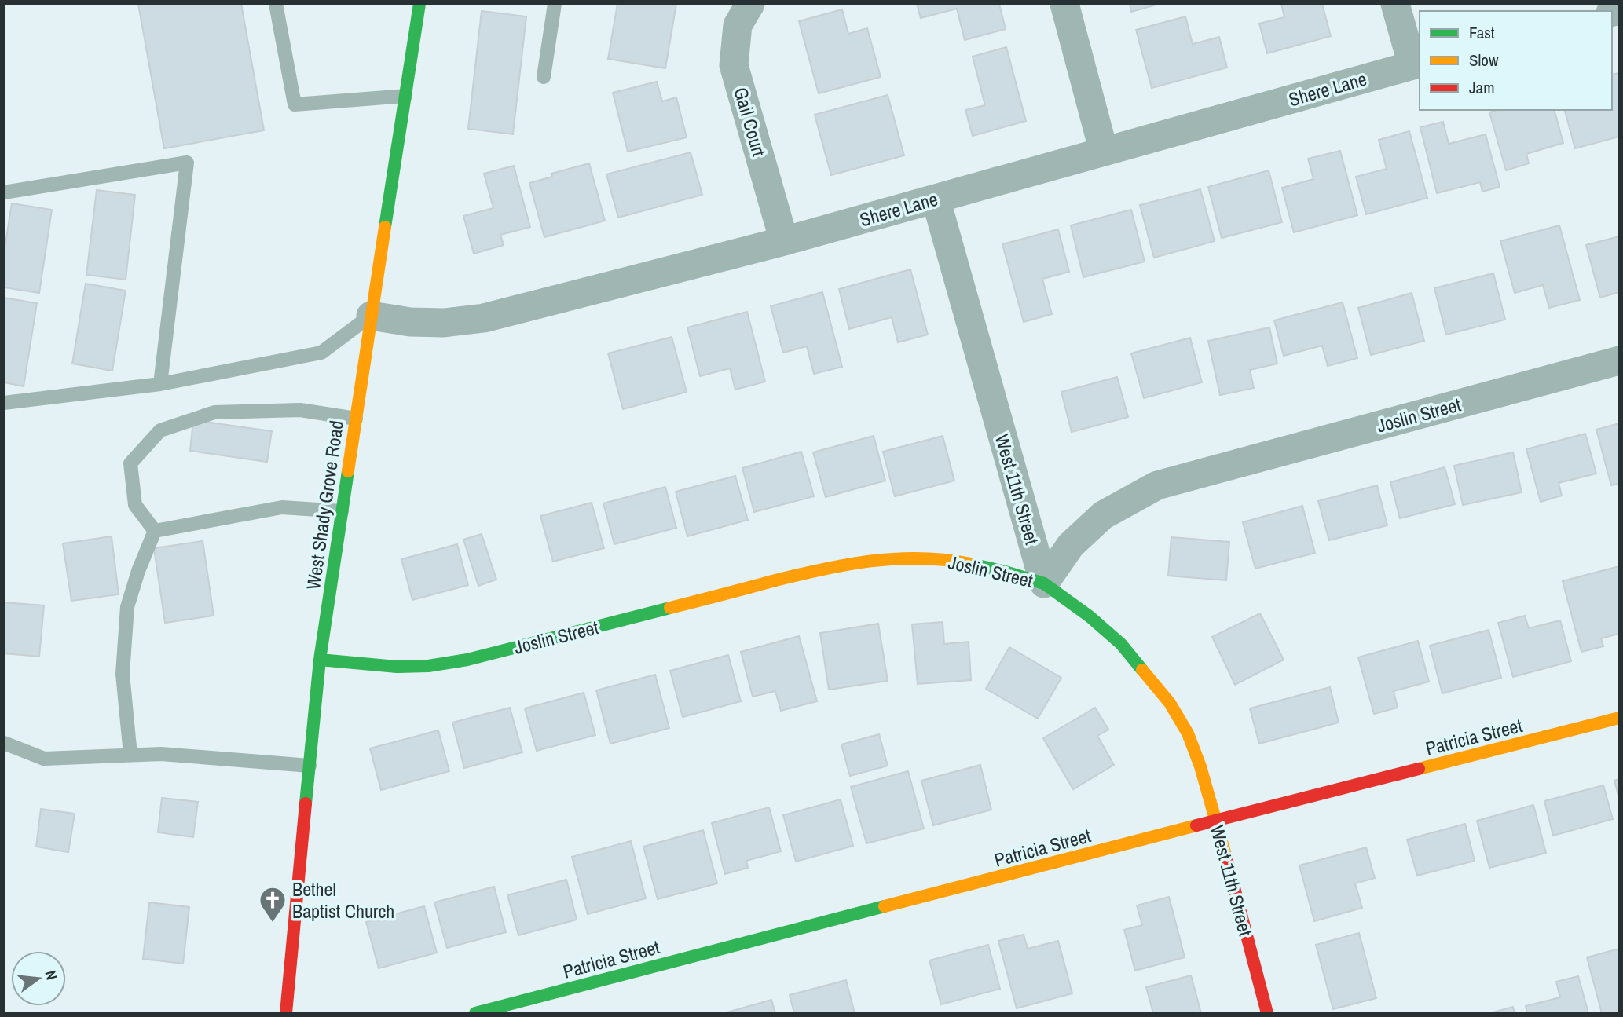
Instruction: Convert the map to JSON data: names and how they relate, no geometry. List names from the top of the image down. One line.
{"streets":{"street":["Shere Lane","Gail Court","Joslin Street","West 11th Street","West Shady Grove Road","Patricia Street"]},"crossings":[["Shere Lane","Gail Court"],["Shere Lane","West 11th Street"],["Shere Lane","West Shady Grove Road"],["Joslin Street","West 11th Street"],["Joslin Street","West Shady Grove Road"],["West 11th Street","Patricia Street"]],"places":{"church":["Bethel Baptist Church"]},"legend":["Fast","Slow","Jam"],"north":"right"}
